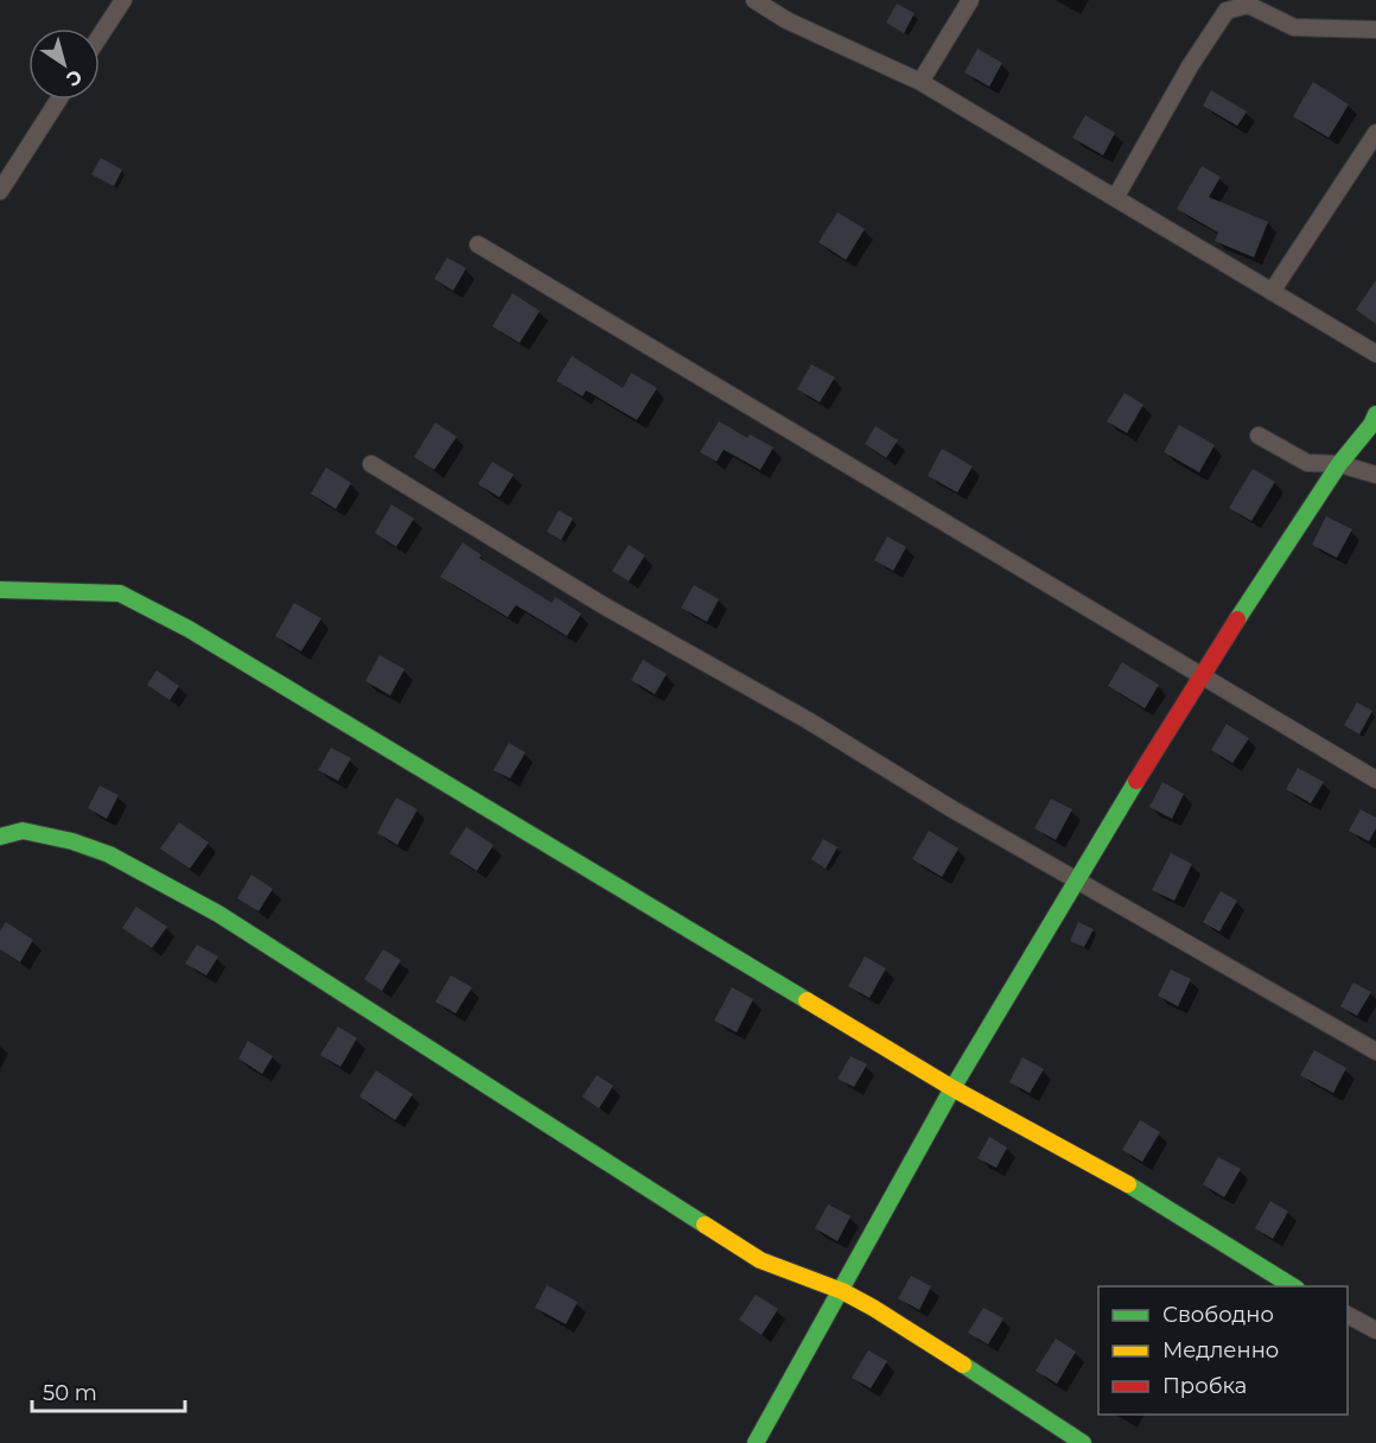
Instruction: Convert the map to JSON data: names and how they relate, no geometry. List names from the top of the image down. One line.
{"legend":["Свободно","Медленно","Пробка"],"scale_bar":"50 m","north":"bottom right"}
